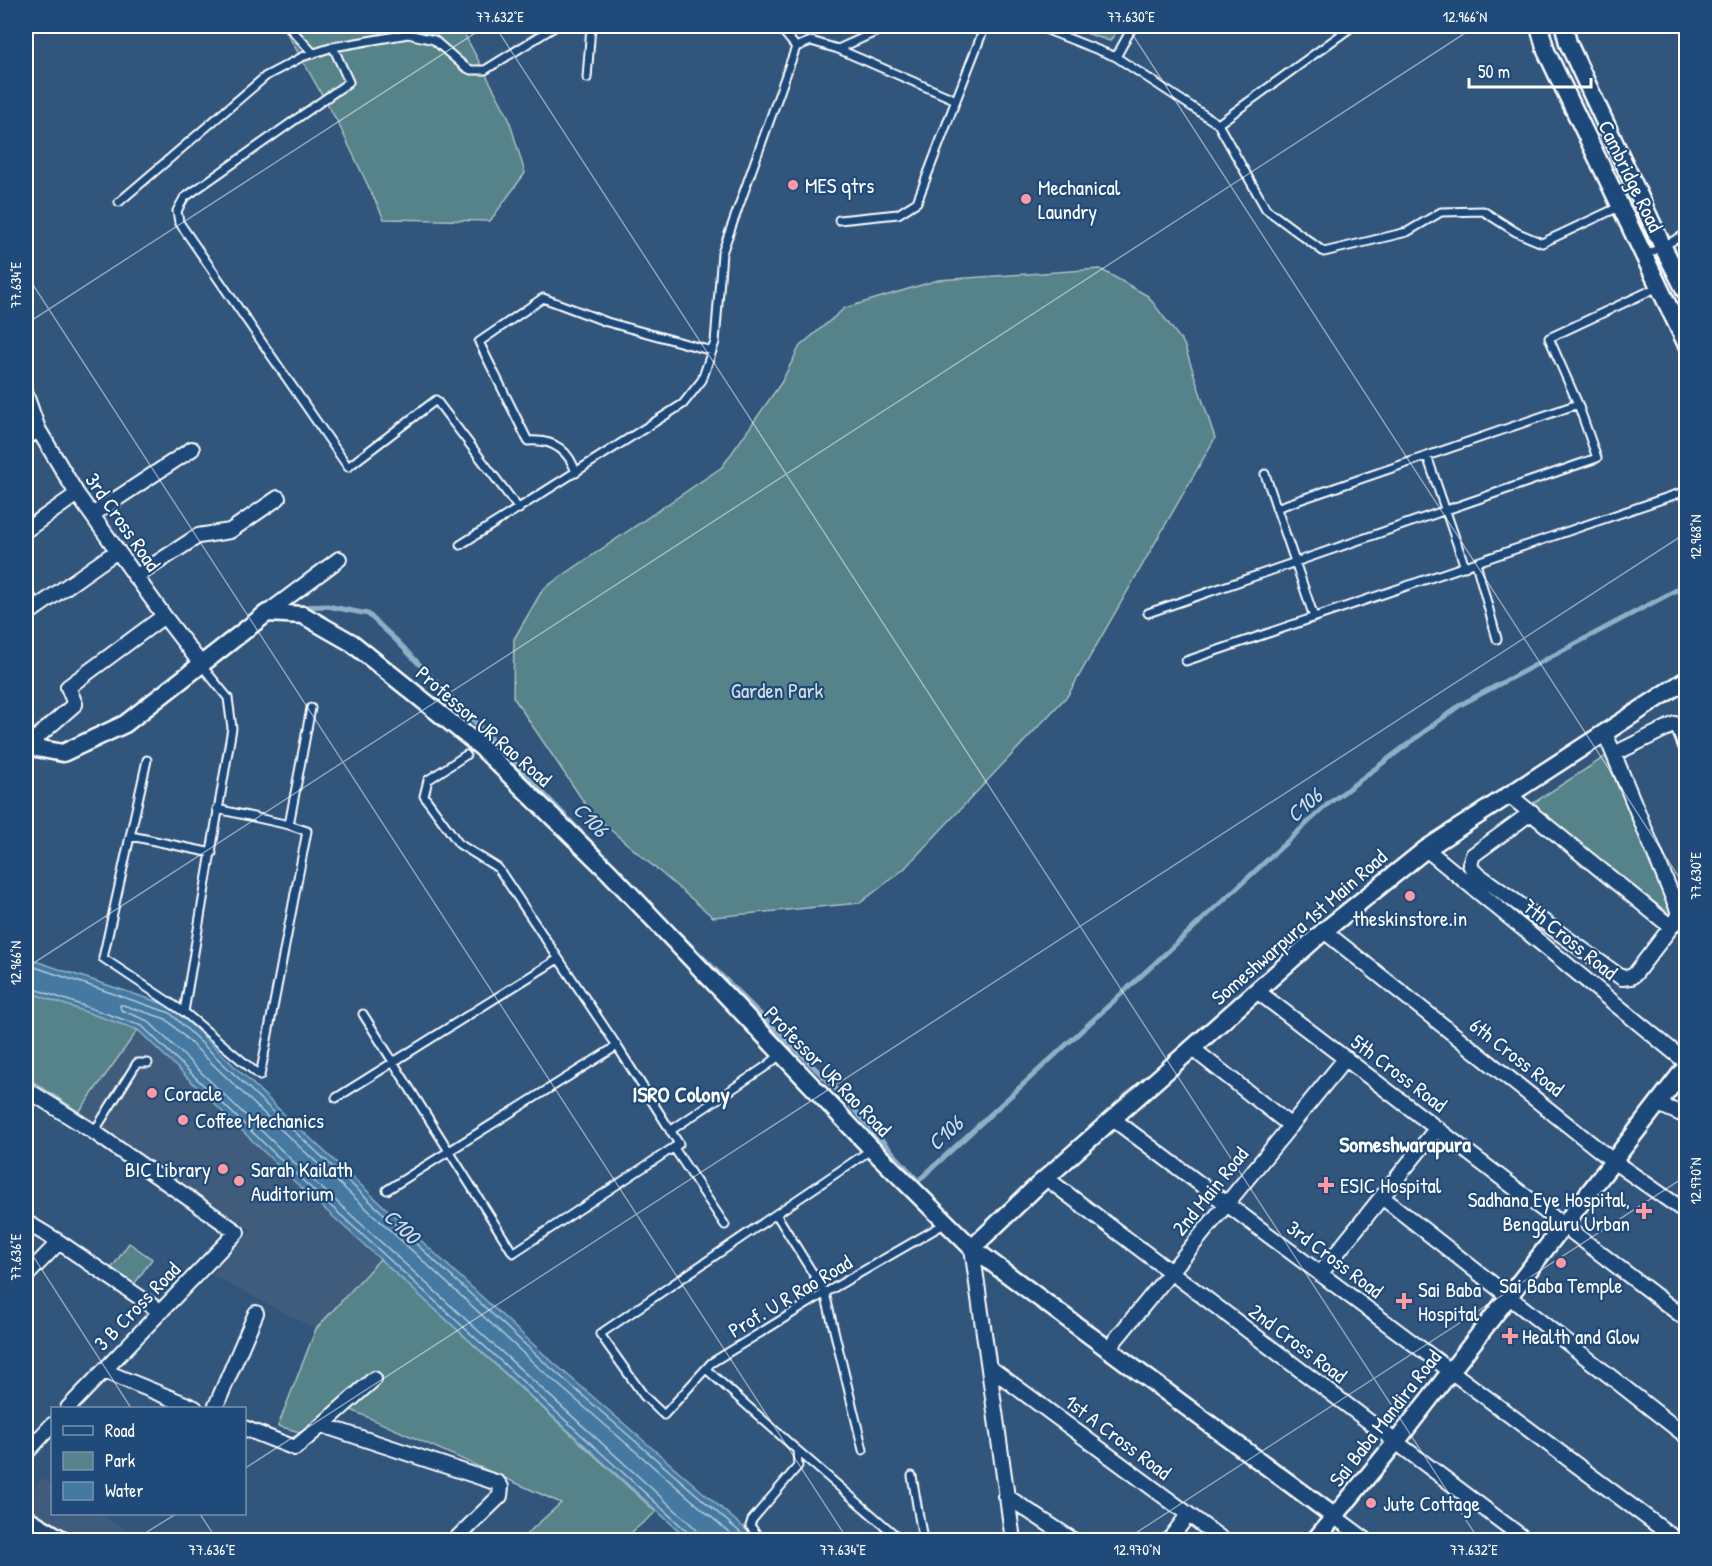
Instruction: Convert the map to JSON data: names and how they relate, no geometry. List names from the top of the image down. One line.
{"streets":{"street":["Cambridge Road","3rd Cross Road","Professor UR Rao Road","Someshwarpura 1st Main Road","7th Cross Road","6th Cross Road","5th Cross Road","2nd Main Road","3 B Cross Road","2nd Cross Road","Sai Baba Mandira Road","1st A Cross Road"],"lane":["Prof. U R Rao Road"]},"crossings":[["3rd Cross Road","Someshwarpura 1st Main Road"],["3rd Cross Road","2nd Main Road"],["3rd Cross Road","Sai Baba Mandira Road"],["Professor UR Rao Road","Someshwarpura 1st Main Road"],["Professor UR Rao Road","2nd Main Road"],["Professor UR Rao Road","Prof. U R Rao Road"],["Professor UR Rao Road","Sai Baba Mandira Road"],["Someshwarpura 1st Main Road","7th Cross Road"],["Someshwarpura 1st Main Road","6th Cross Road"],["Someshwarpura 1st Main Road","5th Cross Road"],["Someshwarpura 1st Main Road","2nd Cross Road"],["7th Cross Road","Sai Baba Mandira Road"],["6th Cross Road","Sai Baba Mandira Road"],["5th Cross Road","2nd Main Road"],["5th Cross Road","Sai Baba Mandira Road"],["2nd Main Road","2nd Cross Road"],["2nd Cross Road","Sai Baba Mandira Road"]],"districts":["ISRO Colony","Someshwarapura"],"water":["C106","C100"],"parks":["Garden Park"],"places":{"other":["MES qtrs","Mechanical Laundry","theskinstore.in","Coracle","Coffee Mechanics","BIC Library","Sarah Kailath Auditorium","Sai Baba Temple","Jute Cottage"],"health":["ESIC Hospital","Sadhana Eye Hospital, Bengaluru Urban","Sai Baba Hospital","Health and Glow"]},"legend":["Road","Park","Water"],"scale_bar":"50 m","coordinates":["77.632°E","77.630°E","12.966°N","77.634°E","12.968°N","12.970°N","77.636°E"]}
